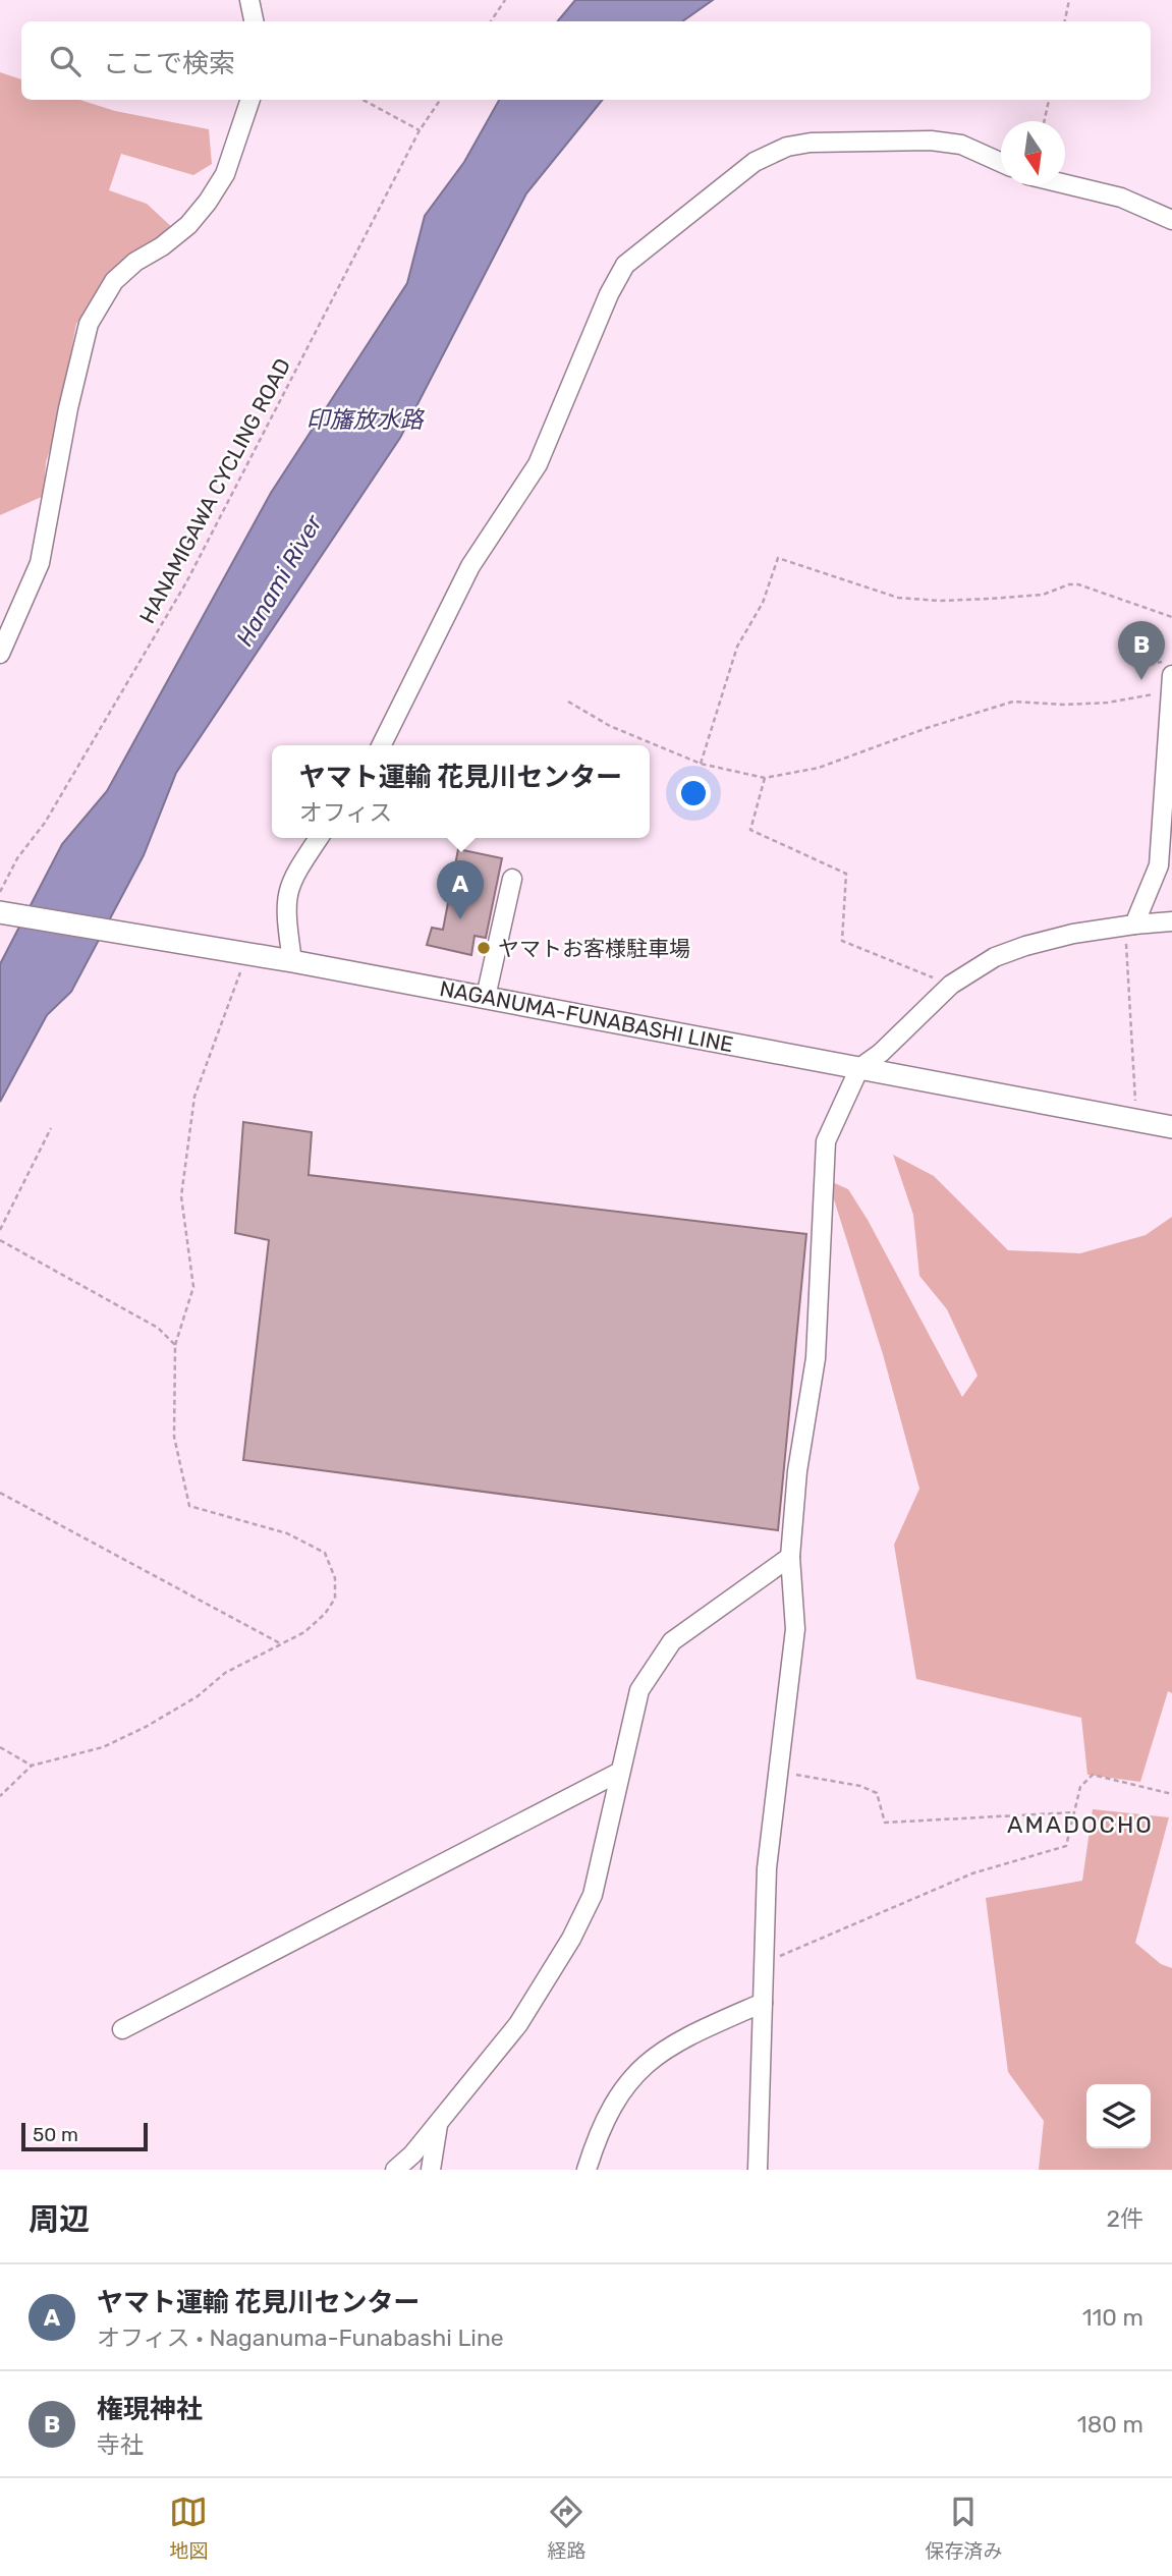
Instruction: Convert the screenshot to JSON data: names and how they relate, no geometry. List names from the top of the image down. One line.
{"streets":{"main road":["NAGANUMA-FUNABASHI LINE"],"path":["HANAMIGAWA CYCLING ROAD"]},"districts":["AMADOCHO"],"water":["印旛放水路","Hanami River"],"places":["ヤマトお客様駐車場"],"scale_bar":"50 m","north":"bottom","page":{"search":"ここで検索","pins":["B","A"],"popup":["ヤマト運輸 花見川センター","オフィス"],"scale":"50 m","heading":["周辺","2件"],"list":[{"mark":"A","name":"ヤマト運輸 花見川センター","note":"オフィス · Naganuma-Funabashi Line","value":"110 m"},{"mark":"B","name":"権現神社","note":"寺社","value":"180 m"}],"nav":["地図","経路","保存済み"]}}
